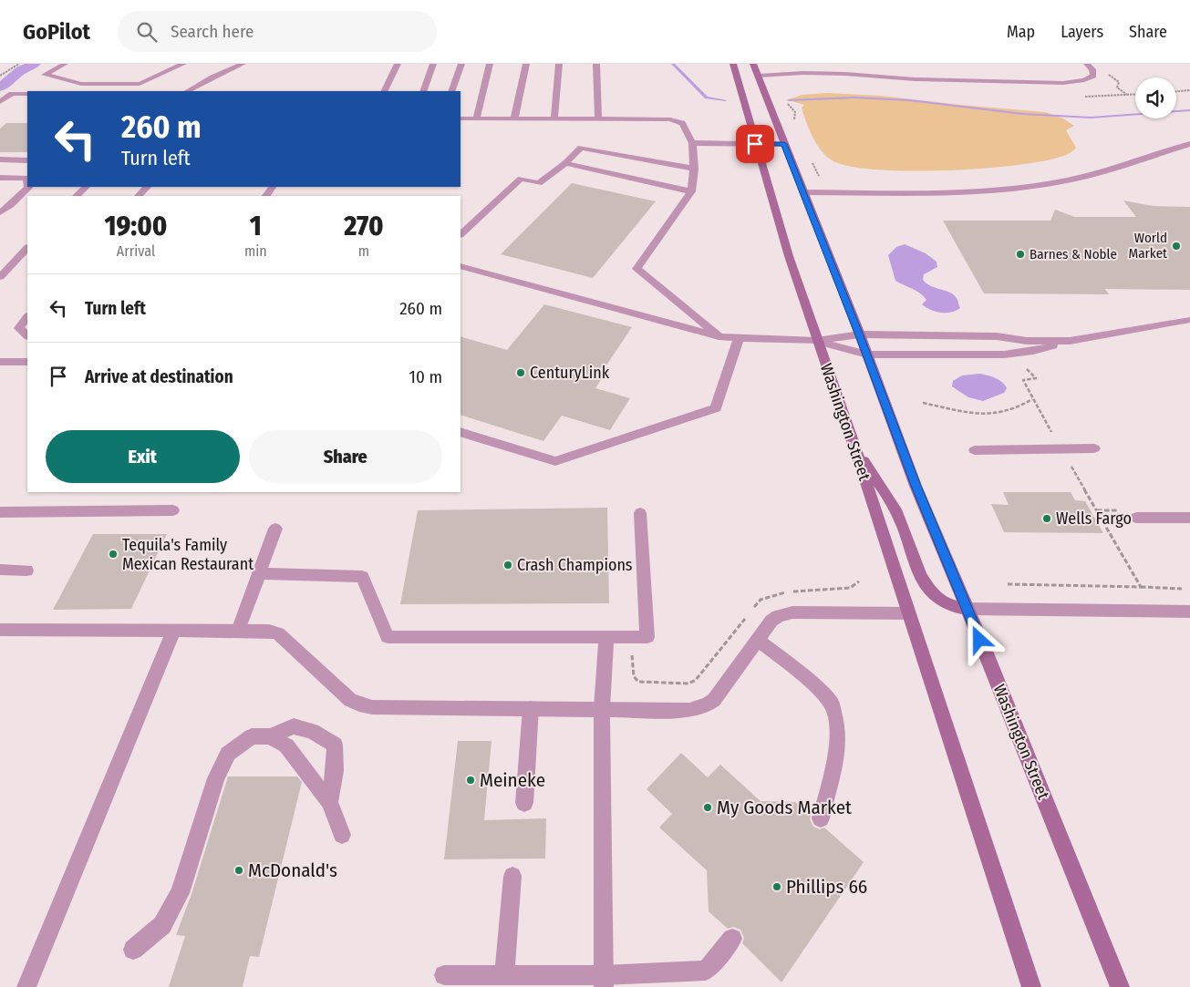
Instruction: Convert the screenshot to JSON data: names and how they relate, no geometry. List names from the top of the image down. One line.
{"streets":{"main road":["Washington Street"]},"places":["World Market","Barnes & Noble","CenturyLink","Wells Fargo","Tequila's Family Mexican Restaurant","Crash Champions","Meineke","My Goods Market","McDonald's","Phillips 66"],"page":{"header":"GoPilot","search":"Search here","nav":["Map","Layers","Share"],"turn":["260 m","Turn left"],"eta":["19:00","Arrival","1","min","270","m"],"list":[{"name":"Turn left","value":"260 m"},{"name":"Arrive at destination","value":"10 m"}],"buttons":["Exit","Share"]}}
